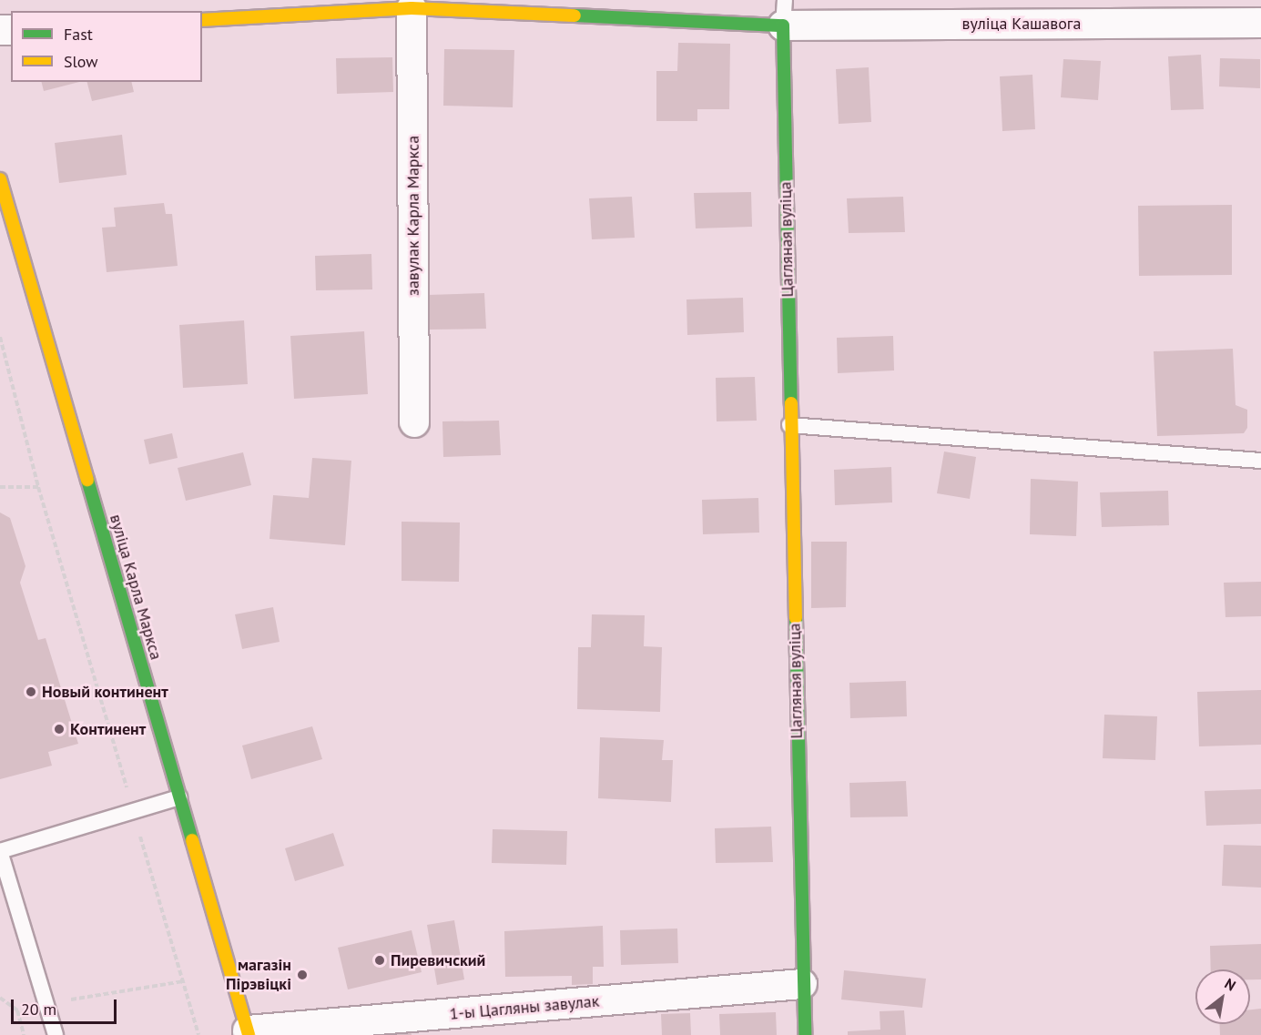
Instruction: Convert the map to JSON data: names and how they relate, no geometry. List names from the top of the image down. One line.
{"streets":{"street":["вуліца Кашавога","завулак Карла Маркса","Цагляная вуліца","вуліца Карла Маркса","1-ы Цагляны завулак"]},"crossings":[["вуліца Кашавога","Цагляная вуліца"],["Цагляная вуліца","1-ы Цагляны завулак"],["вуліца Карла Маркса","1-ы Цагляны завулак"]],"places":["Новый континент","Континент","Пиревичский","магазін Пірэвіцкі"],"legend":["Fast","Slow"],"scale_bar":"20 m","north":"top right"}
